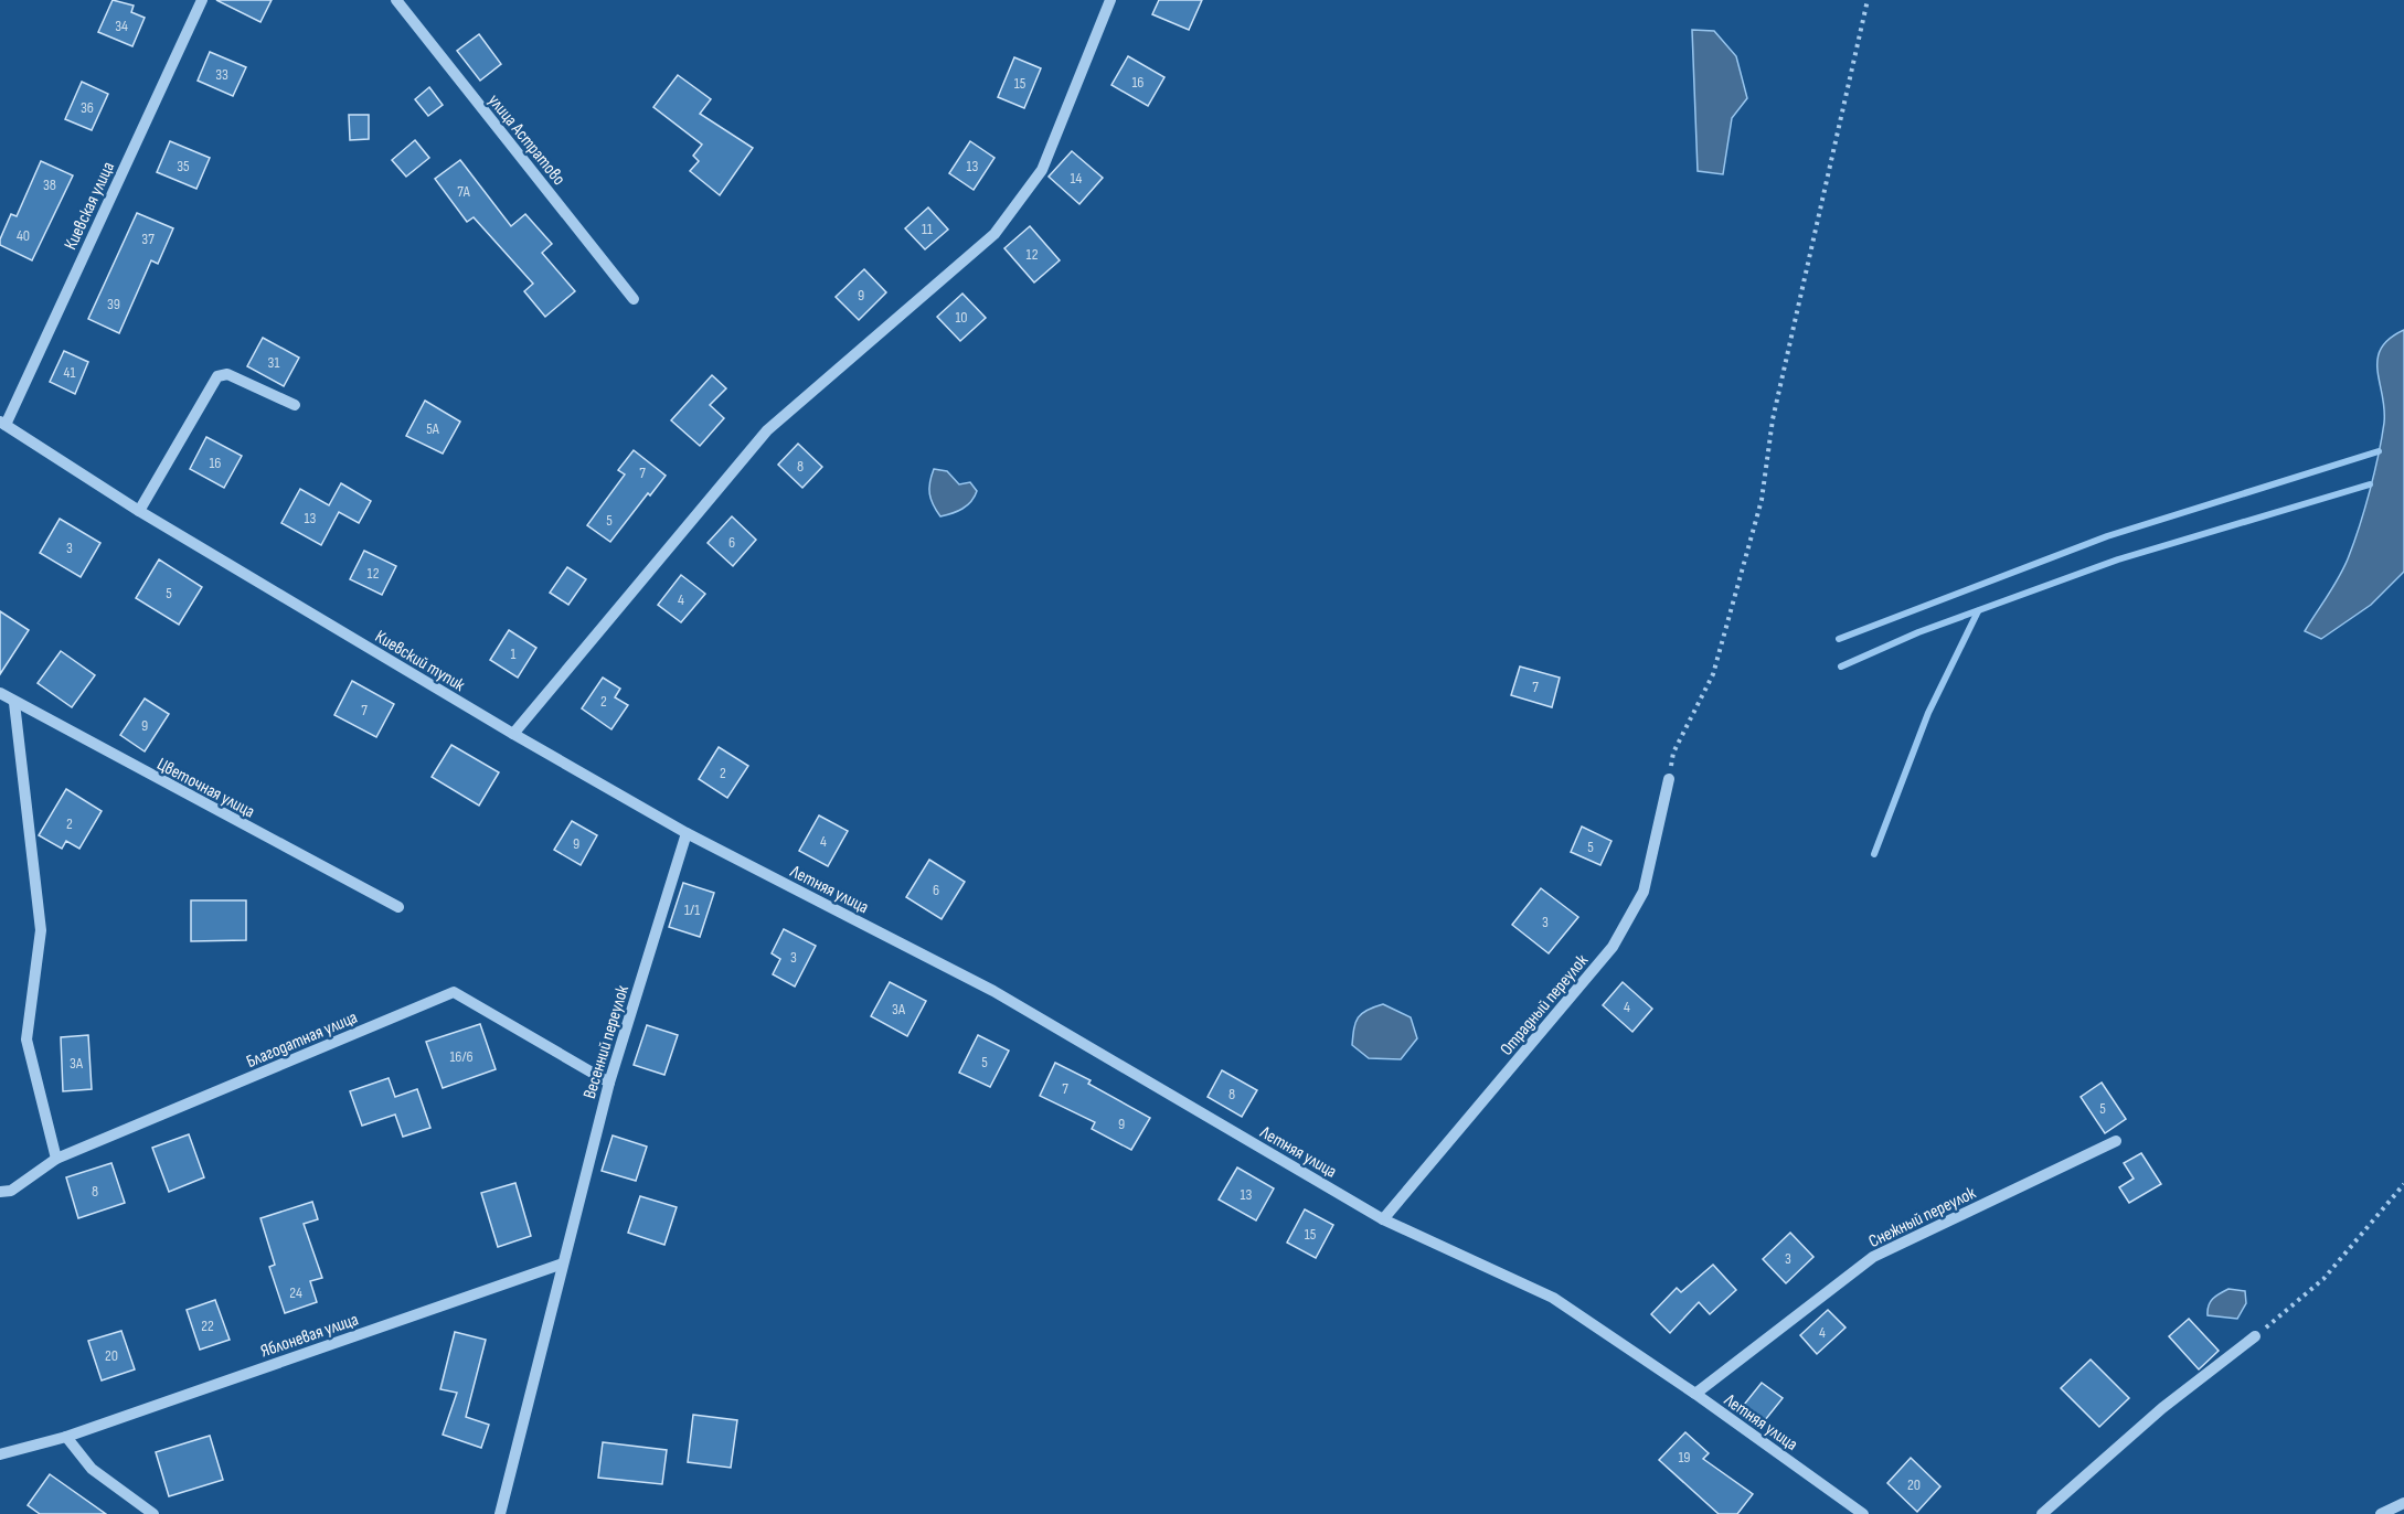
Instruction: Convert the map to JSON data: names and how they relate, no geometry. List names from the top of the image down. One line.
{"streets":{"street":["улица Астратово","Киевская улица","Киевский тупик","Цветочная улица","Летняя улица","Отрадный переулок","Благодатная улица","Весенний переулок","Снежный переулок","Яблоневая улица"]},"crossings":[["Киевская улица","Киевский тупик"],["Киевский тупик","Летняя улица"],["Киевский тупик","Весенний переулок"],["Летняя улица","Отрадный переулок"],["Летняя улица","Весенний переулок"],["Летняя улица","Снежный переулок"],["Благодатная улица","Весенний переулок"],["Весенний переулок","Яблоневая улица"]],"house_numbers":["34","33","16","15","36","35","13","14","38","7А","11","40","37","12","9","39","10","31","41","5А","16","8","7","13","5","6","3","12","5","4","1","7","2","7","9","2","2","4","9","5","6","1/1","3","3","4","3А","16/6","5","3А","7","8","5","9","8","13","15","3","24","22","4","20","19","20"]}
